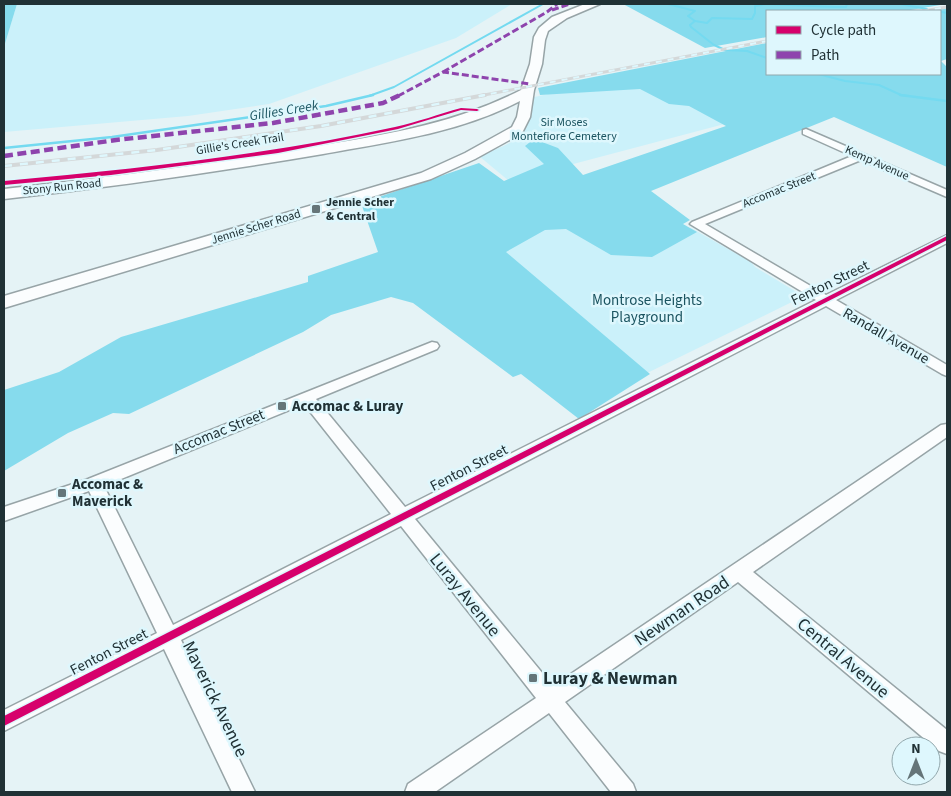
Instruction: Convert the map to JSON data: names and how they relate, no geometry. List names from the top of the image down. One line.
{"streets":{"street":["Kemp Avenue","Stony Run Road","Accomac Street","Jennie Scher Road","Fenton Street","Randall Avenue","Luray Avenue","Newman Road","Central Avenue","Maverick Avenue"],"cycle path":["Gillie's Creek Trail"]},"crossings":[["Kemp Avenue","Accomac Street"],["Stony Run Road","Jennie Scher Road"],["Accomac Street","Randall Avenue"],["Accomac Street","Luray Avenue"],["Accomac Street","Maverick Avenue"],["Fenton Street","Randall Avenue"],["Fenton Street","Luray Avenue"],["Fenton Street","Maverick Avenue"],["Luray Avenue","Newman Road"],["Newman Road","Central Avenue"]],"water":["Gillies Creek"],"parks":["Sir Moses Montefiore Cemetery","Montrose Heights Playground"],"places":{"transit":["Jennie Scher & Central","Accomac & Luray","Accomac & Maverick","Luray & Newman"]},"legend":["Cycle path","Path"],"north":"top"}
